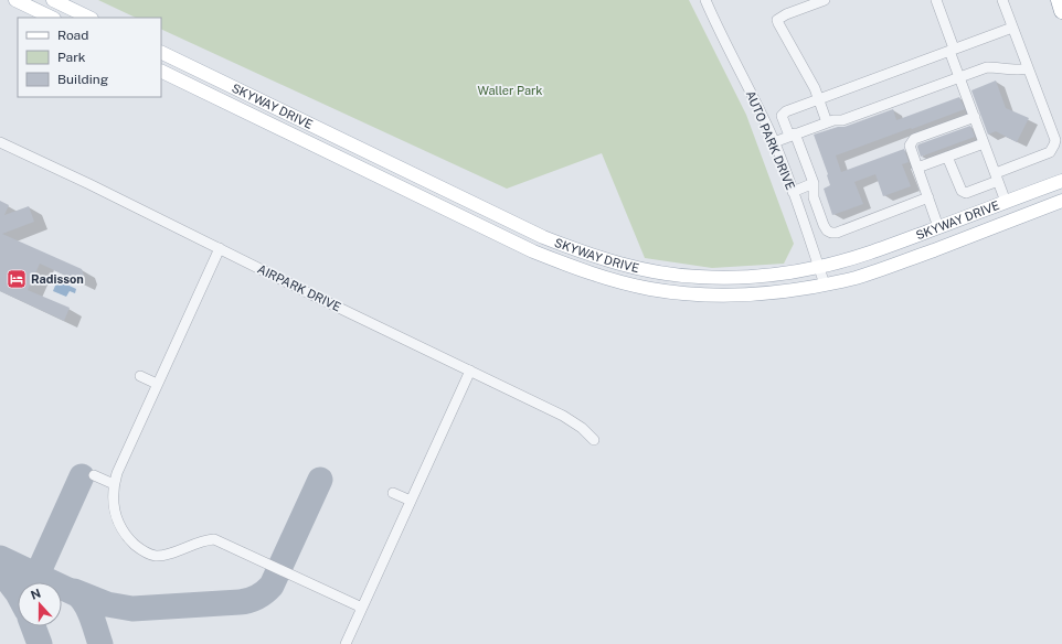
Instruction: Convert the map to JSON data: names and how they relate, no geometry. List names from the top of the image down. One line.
{"streets":{"main road":["SKYWAY DRIVE"],"street":["AUTO PARK DRIVE","AIRPARK DRIVE"]},"crossings":[["SKYWAY DRIVE","AUTO PARK DRIVE"]],"parks":["Waller Park"],"places":{"hotel":["Radisson"]},"legend":["Road","Park","Building"],"north":"top"}
